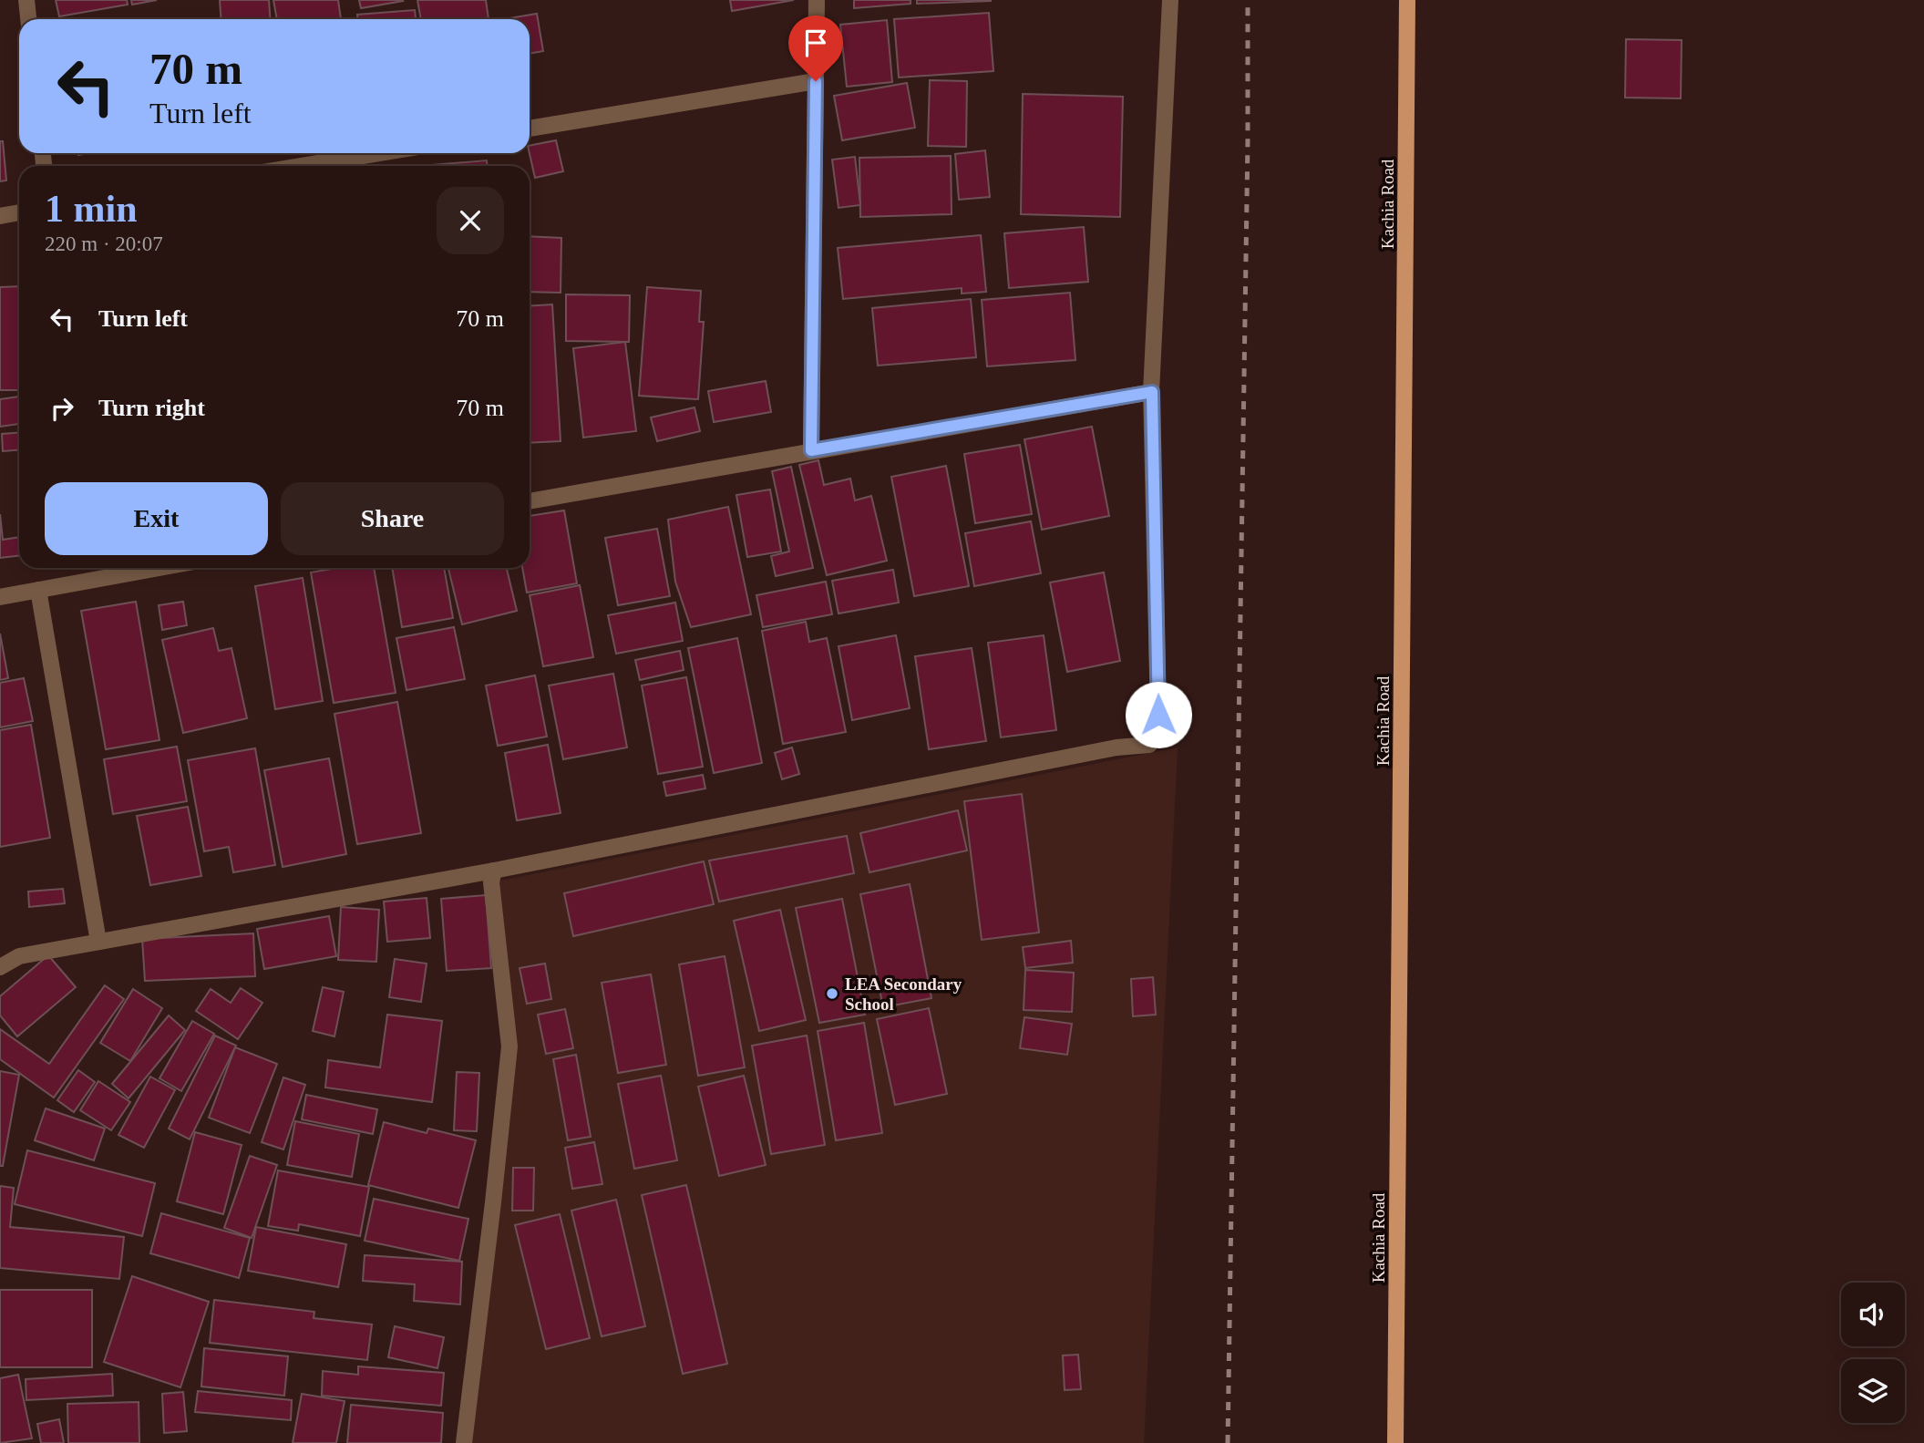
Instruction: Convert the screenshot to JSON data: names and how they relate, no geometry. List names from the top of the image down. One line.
{"streets":{"main road":["Kachia Road"]},"places":["LEA Secondary School"],"page":{"turn":["70 m","Turn left"],"heading":["1 min","220 m · 20:07"],"list":[{"name":"Turn left","value":"70 m"},{"name":"Turn right","value":"70 m"}],"buttons":["Exit","Share"]}}
